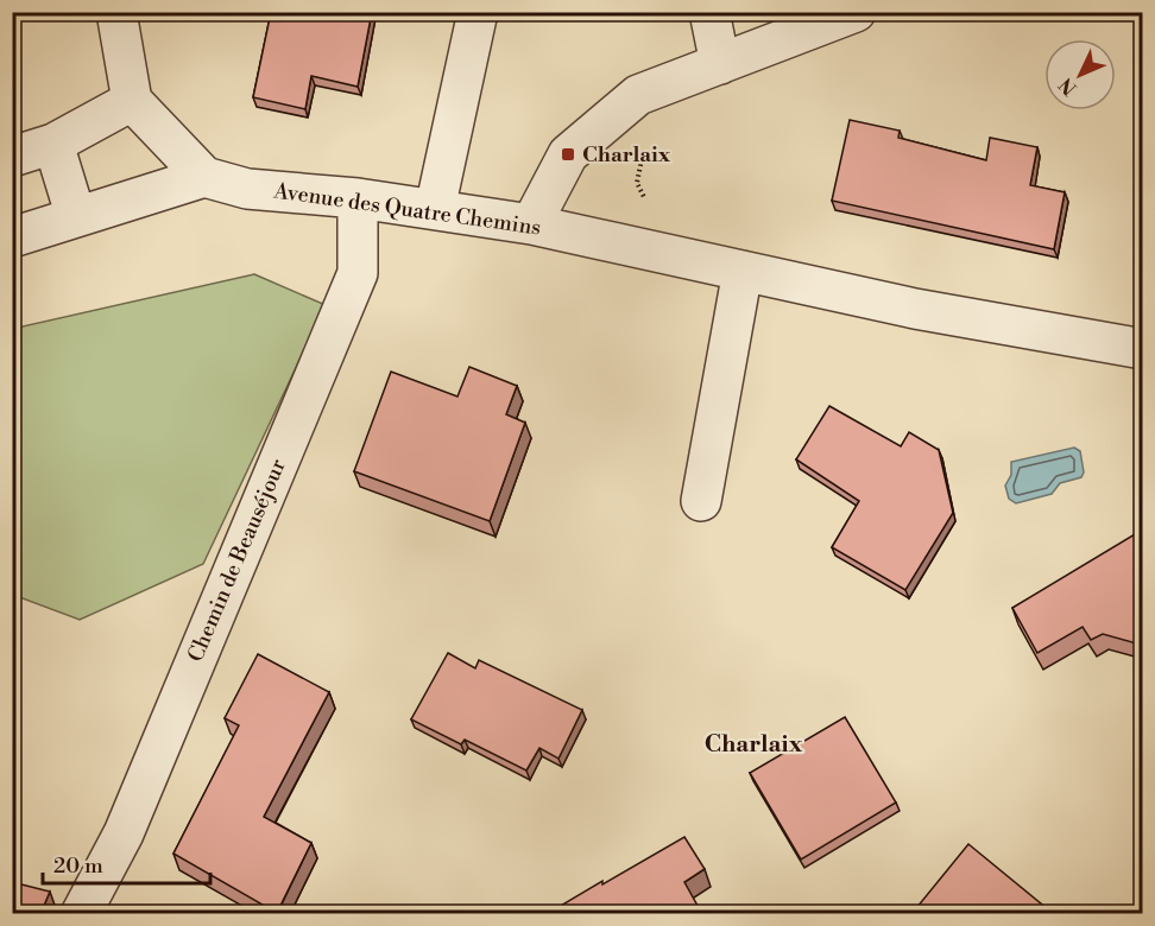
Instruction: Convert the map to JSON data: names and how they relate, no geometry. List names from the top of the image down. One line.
{"streets":{"street":["Avenue des Quatre Chemins","Chemin de Beauséjour"]},"crossings":[["Avenue des Quatre Chemins","Chemin de Beauséjour"]],"districts":["Charlaix"],"places":{"transit":["Charlaix"]},"scale_bar":"20 m","north":"bottom left"}
